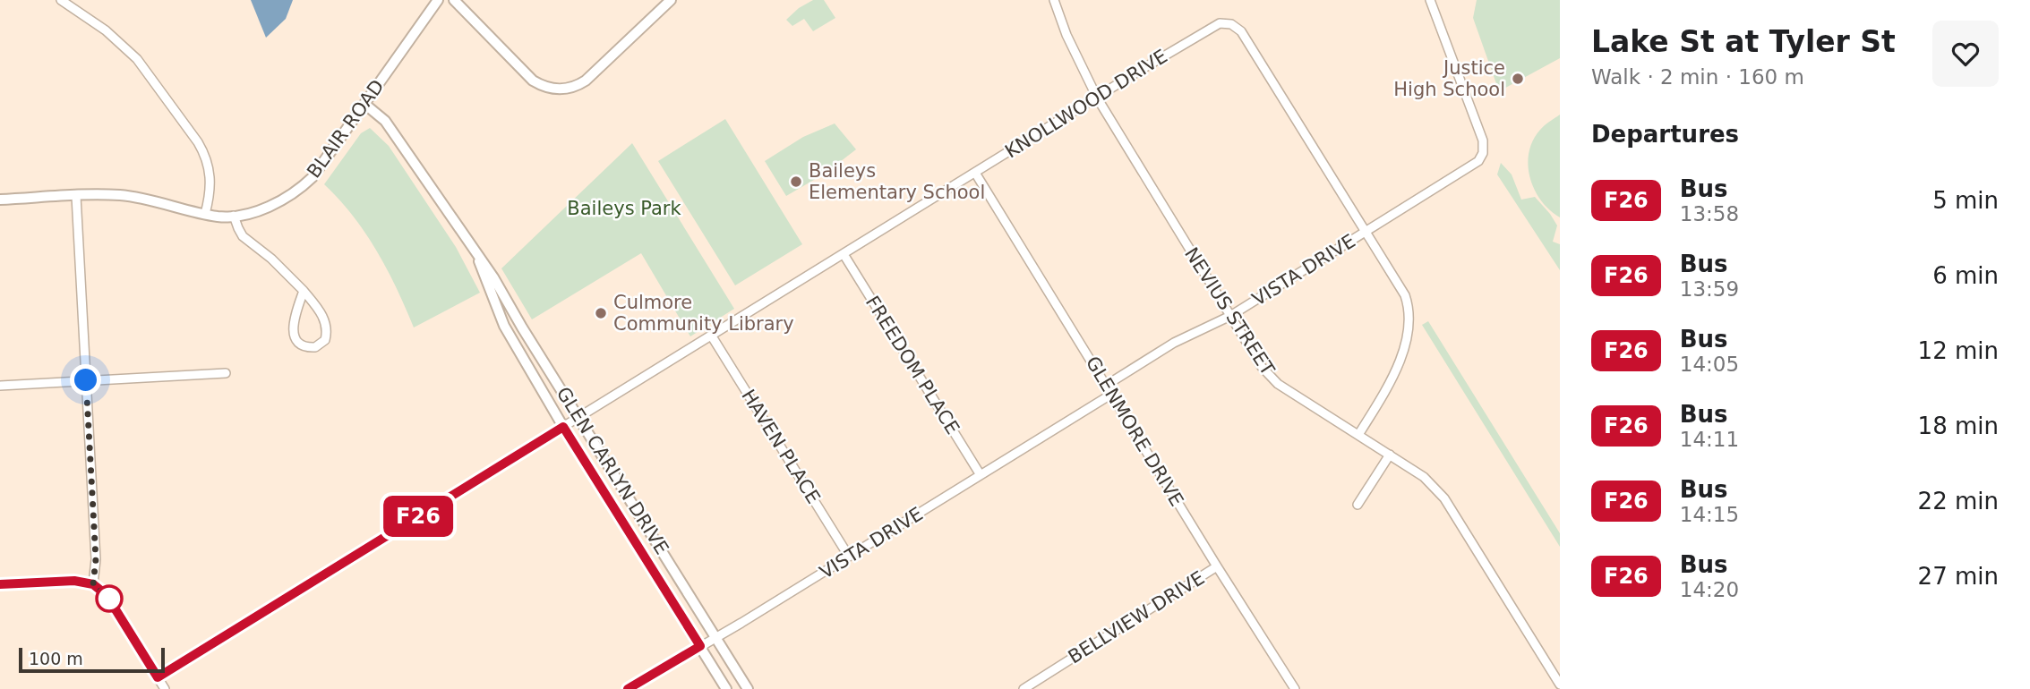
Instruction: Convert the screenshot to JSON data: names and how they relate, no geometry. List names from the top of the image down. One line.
{"streets":{"street":["KNOLLWOOD DRIVE","BLAIR ROAD","VISTA DRIVE","NEVIUS STREET","FREEDOM PLACE","GLENMORE DRIVE","HAVEN PLACE","GLEN CARLYN DRIVE","BELLVIEW DRIVE"]},"crossings":[["KNOLLWOOD DRIVE","VISTA DRIVE"],["KNOLLWOOD DRIVE","NEVIUS STREET"],["KNOLLWOOD DRIVE","FREEDOM PLACE"],["KNOLLWOOD DRIVE","GLENMORE DRIVE"],["KNOLLWOOD DRIVE","HAVEN PLACE"],["KNOLLWOOD DRIVE","GLEN CARLYN DRIVE"],["BLAIR ROAD","GLEN CARLYN DRIVE"],["VISTA DRIVE","NEVIUS STREET"],["VISTA DRIVE","FREEDOM PLACE"],["VISTA DRIVE","GLENMORE DRIVE"],["VISTA DRIVE","HAVEN PLACE"],["VISTA DRIVE","GLEN CARLYN DRIVE"],["GLENMORE DRIVE","BELLVIEW DRIVE"]],"parks":["Baileys Park"],"places":["Justice High School","Baileys Elementary School","Culmore Community Library"],"lines":["bus line F26"],"scale_bar":"100 m","page":{"on_map":"F26","heading":[["Lake St at Tyler St","Walk · 2 min · 160 m"],"Departures"],"list":[{"mark":"F26","name":"Bus","note":"13:58","value":"5 min"},{"mark":"F26","name":"Bus","note":"13:59","value":"6 min"},{"mark":"F26","name":"Bus","note":"14:05","value":"12 min"},{"mark":"F26","name":"Bus","note":"14:11","value":"18 min"},{"mark":"F26","name":"Bus","note":"14:15","value":"22 min"},{"mark":"F26","name":"Bus","note":"14:20","value":"27 min"}],"scale":"100 m"}}
